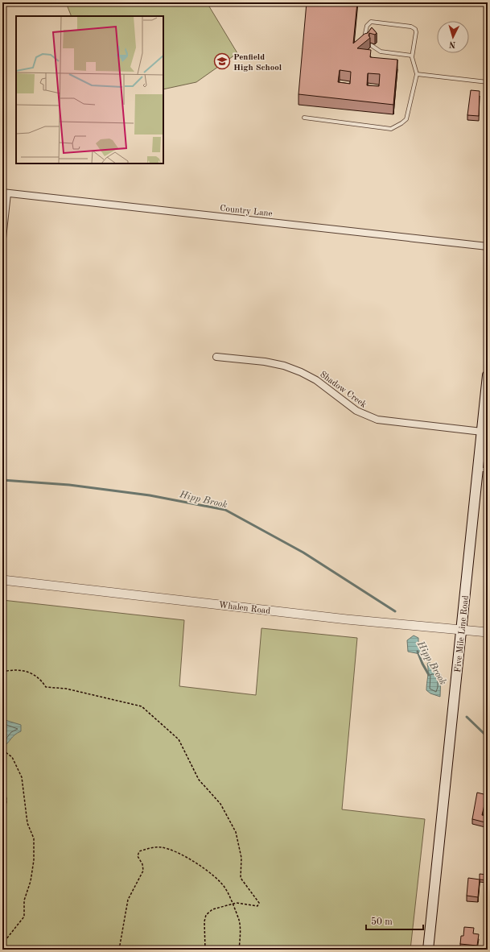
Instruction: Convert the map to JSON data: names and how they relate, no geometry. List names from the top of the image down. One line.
{"streets":{"main road":["Five Mile Line Road"],"street":["Country Lane","Shadow Creek","Whalen Road"]},"crossings":[["Shadow Creek","Five Mile Line Road"],["Whalen Road","Five Mile Line Road"]],"water":["Hipp Brook"],"places":{"school or university":["Penfield High School"]},"scale_bar":"50 m","north":"bottom"}
